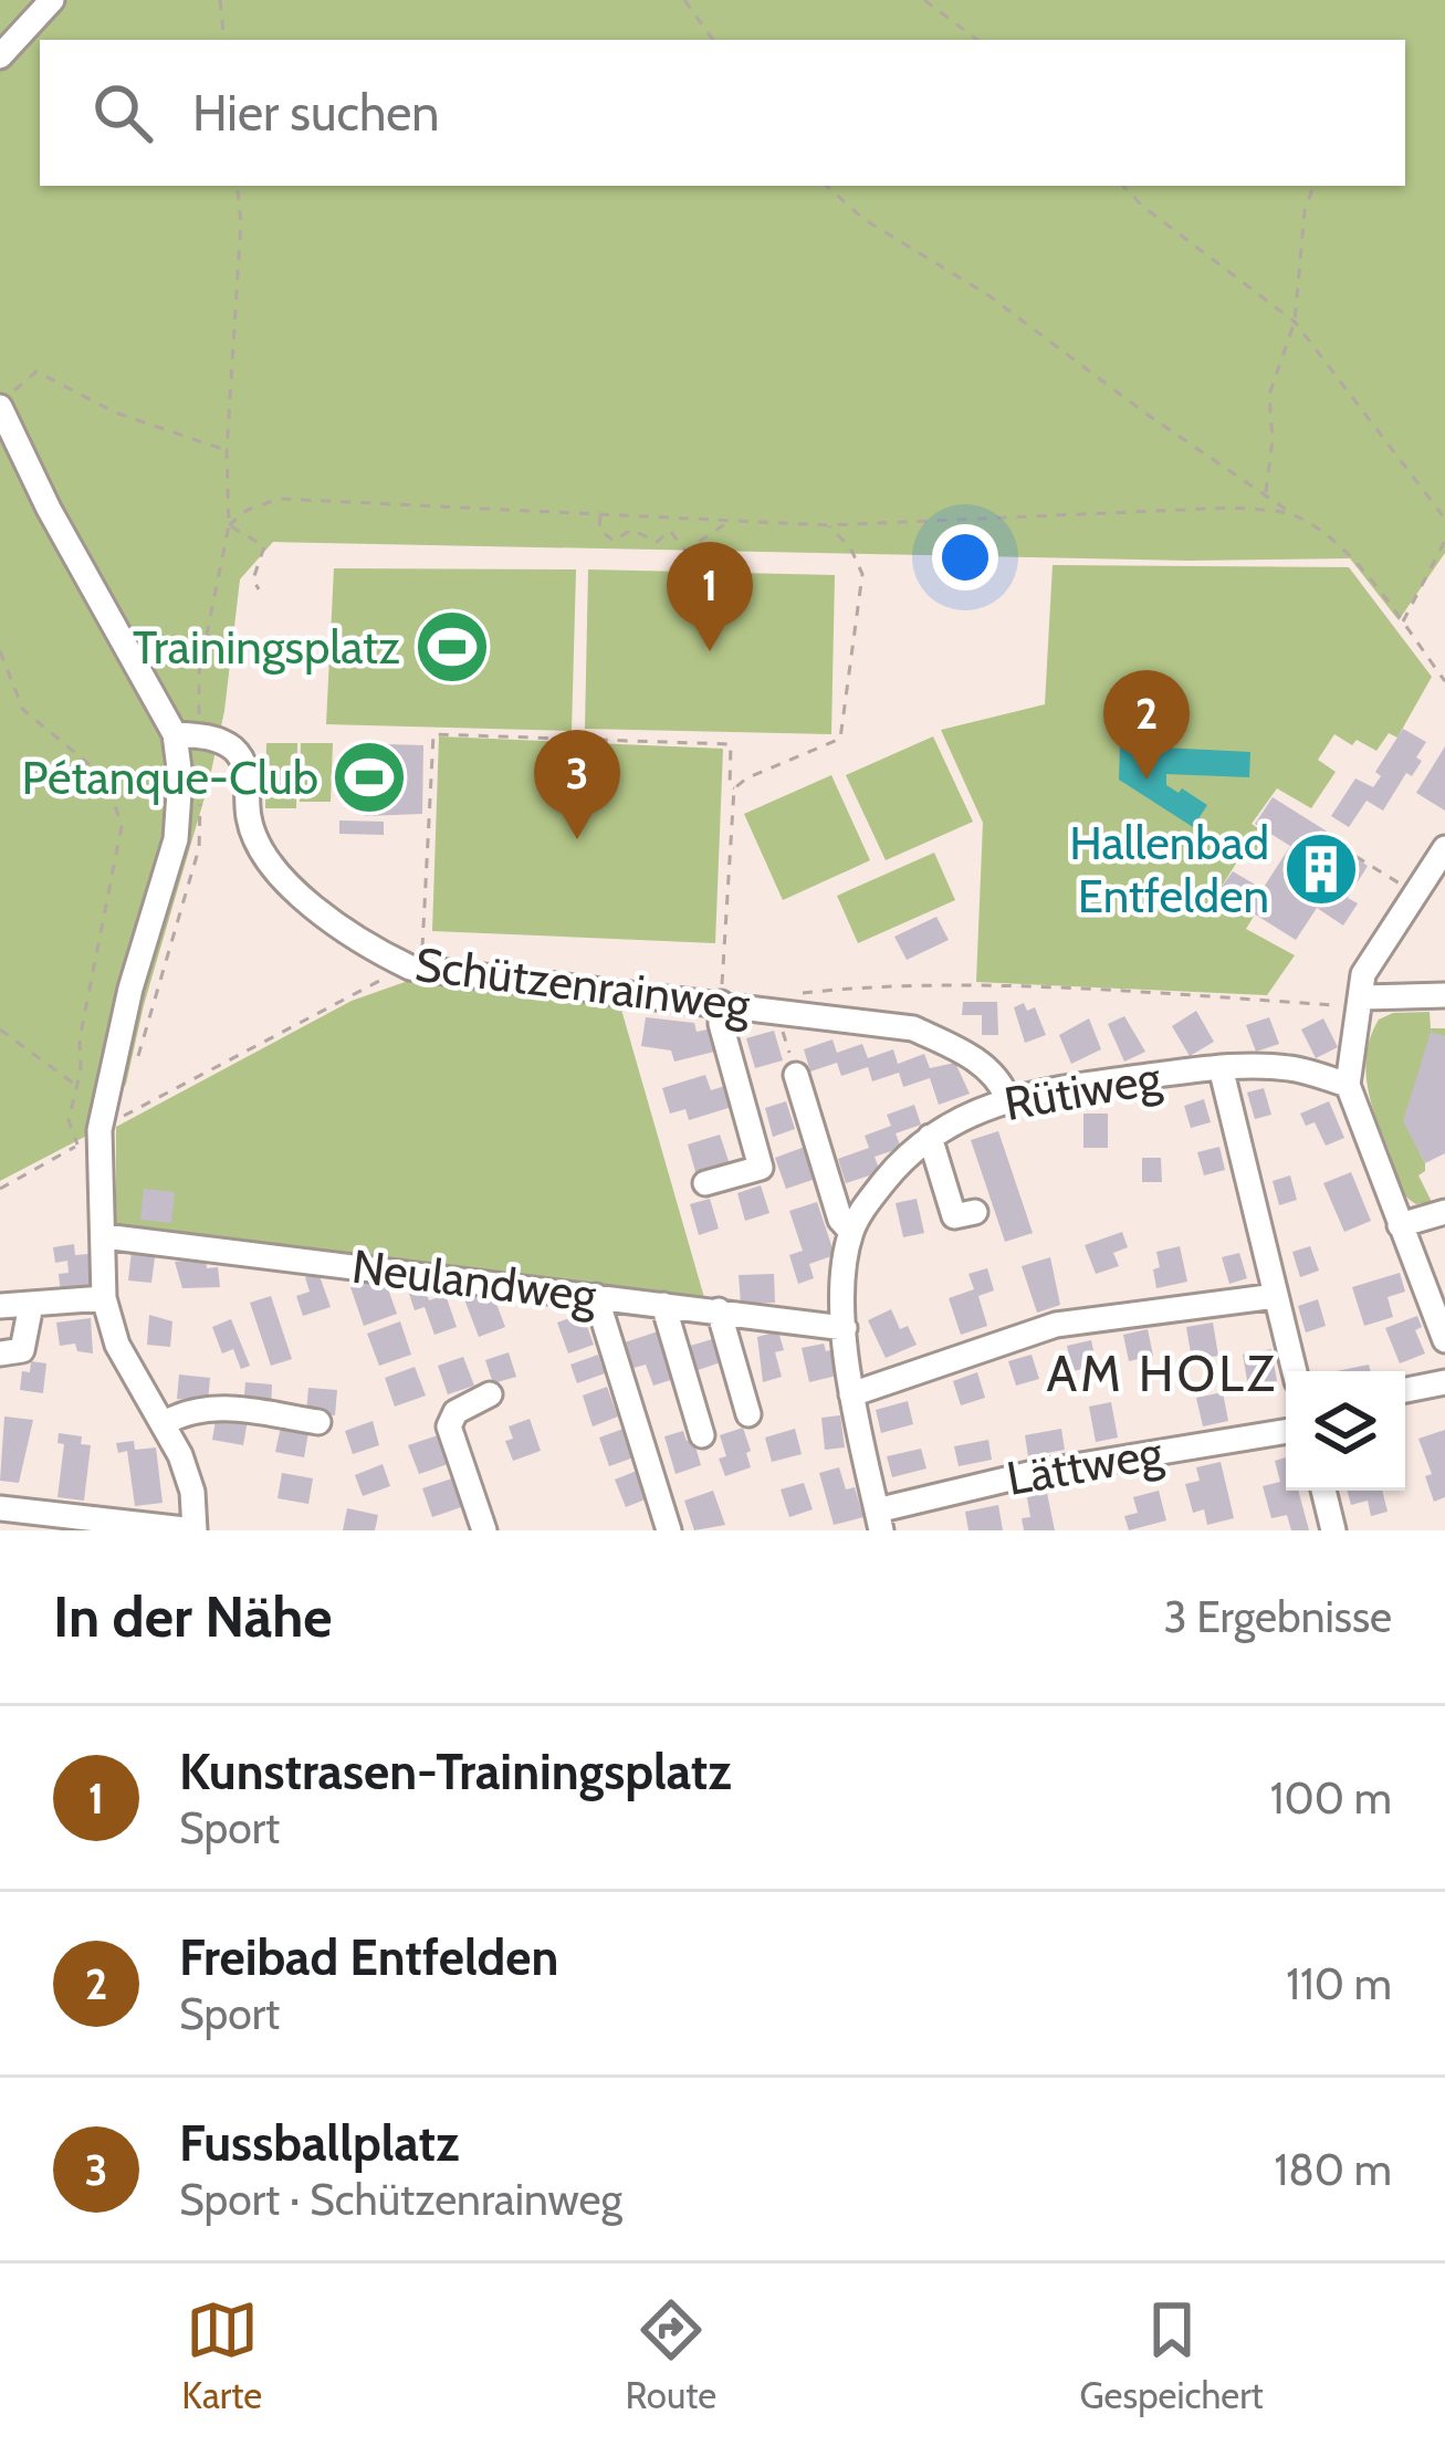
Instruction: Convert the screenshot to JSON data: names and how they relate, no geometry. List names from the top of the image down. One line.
{"streets":{"street":["Schützenrainweg","Rütiweg","Neulandweg","Lättweg"]},"crossings":[["Schützenrainweg","Rütiweg"],["Rütiweg","Neulandweg"],["Rütiweg","Lättweg"]],"districts":["AM HOLZ"],"places":{"sports":["Trainingsplatz","Pétanque-Club"],"building":["Hallenbad Entfelden"]},"page":{"search":"Hier suchen","pins":["1","2","3"],"heading":["In der Nähe","3 Ergebnisse"],"list":[{"mark":"1","name":"Kunstrasen-Trainingsplatz","note":"Sport","value":"100 m"},{"mark":"2","name":"Freibad Entfelden","note":"Sport","value":"110 m"},{"mark":"3","name":"Fussballplatz","note":"Sport · Schützenrainweg","value":"180 m"}],"nav":["Karte","Route","Gespeichert"]}}
